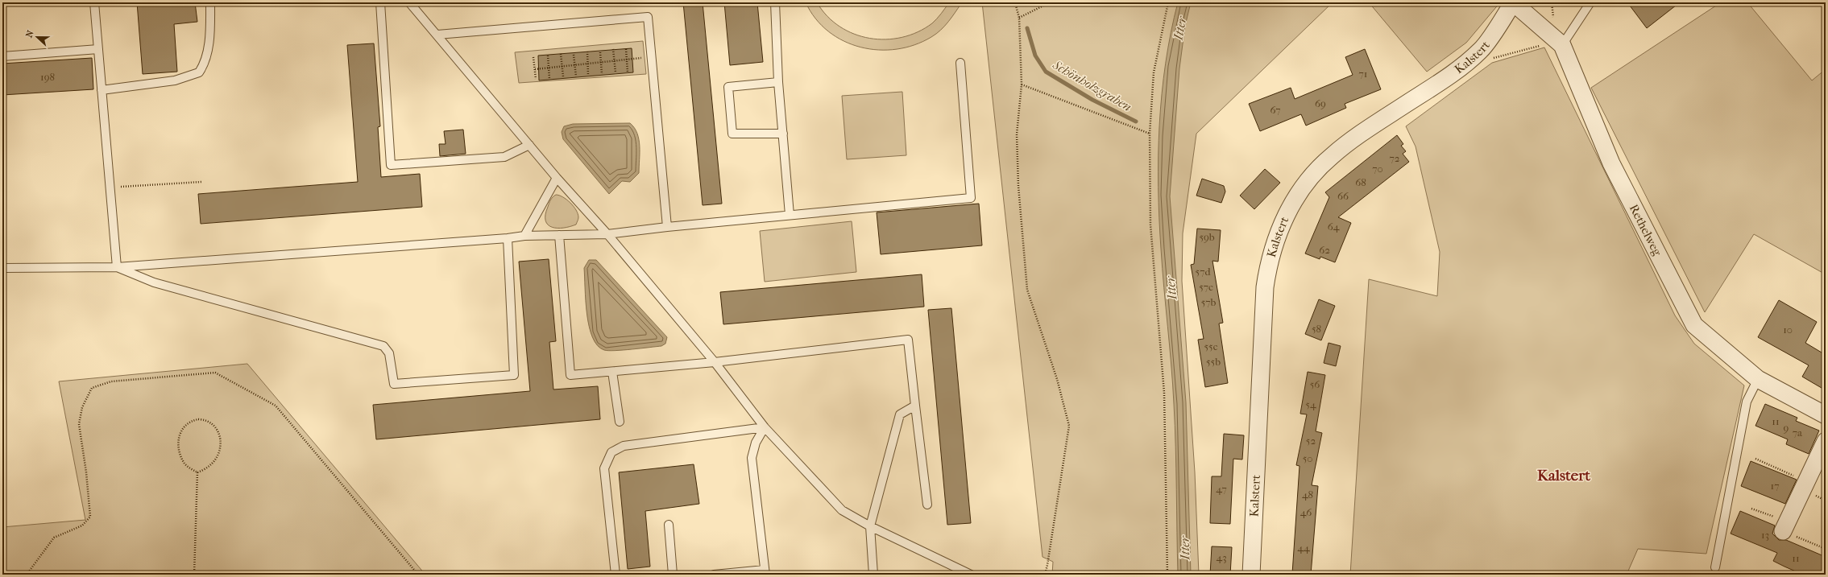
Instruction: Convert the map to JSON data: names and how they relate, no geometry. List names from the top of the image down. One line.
{"streets":{"street":["Kalstert","Rethelweg"]},"crossings":[["Kalstert","Rethelweg"]],"districts":["Kalstert"],"water":["Itter","Schönholzgraben"],"house_numbers":["71","198","69","67","72","70","68","66","64","59b","62","57d","57c","57b","58","10","55c","55b","56","54","11","9","7a","52","50","17","47","48","46","13","44","43","11"],"north":"left"}
